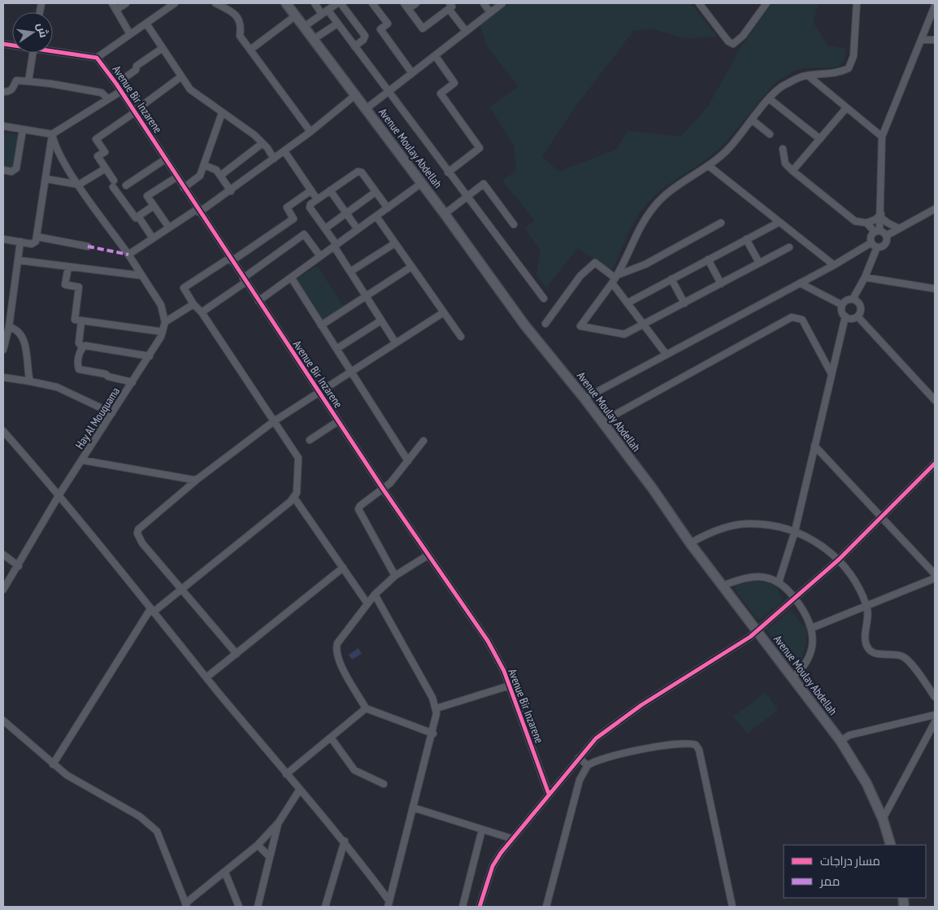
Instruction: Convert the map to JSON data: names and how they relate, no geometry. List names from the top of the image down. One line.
{"streets":{"main road":["Avenue Moulay Abdellah"],"street":["Avenue Bir Inzarene","Hay Al Mouquama"]},"legend":["مسار دراجات","ممر"],"north":"right"}
